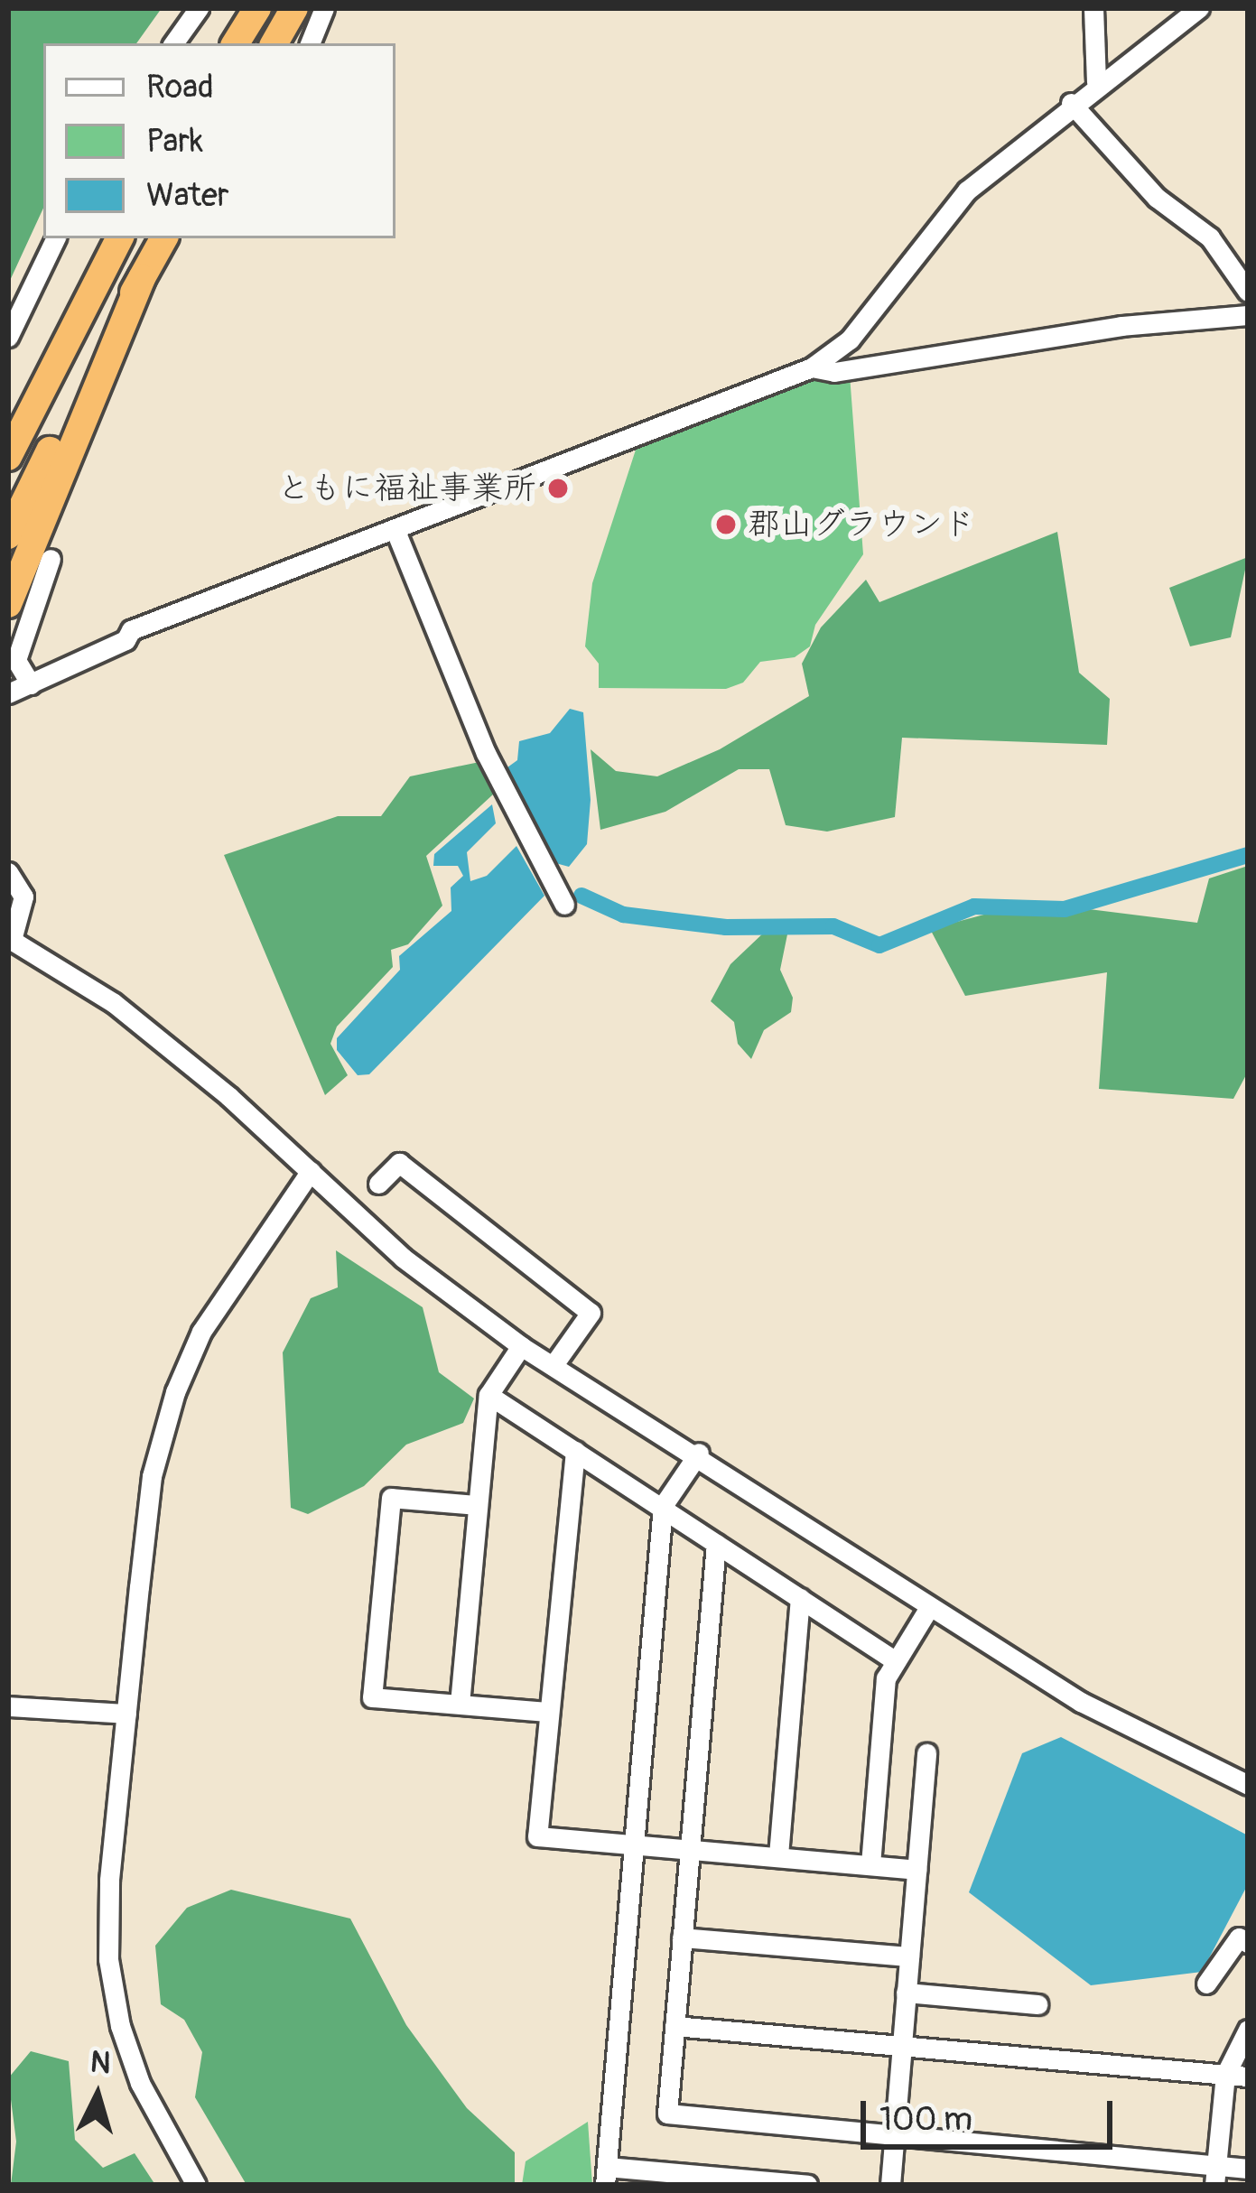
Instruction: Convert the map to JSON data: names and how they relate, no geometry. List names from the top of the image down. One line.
{"places":["ともに福祉事業所","郡山グラウンド"],"legend":["Road","Park","Water"],"scale_bar":"100 m","north":"top"}
